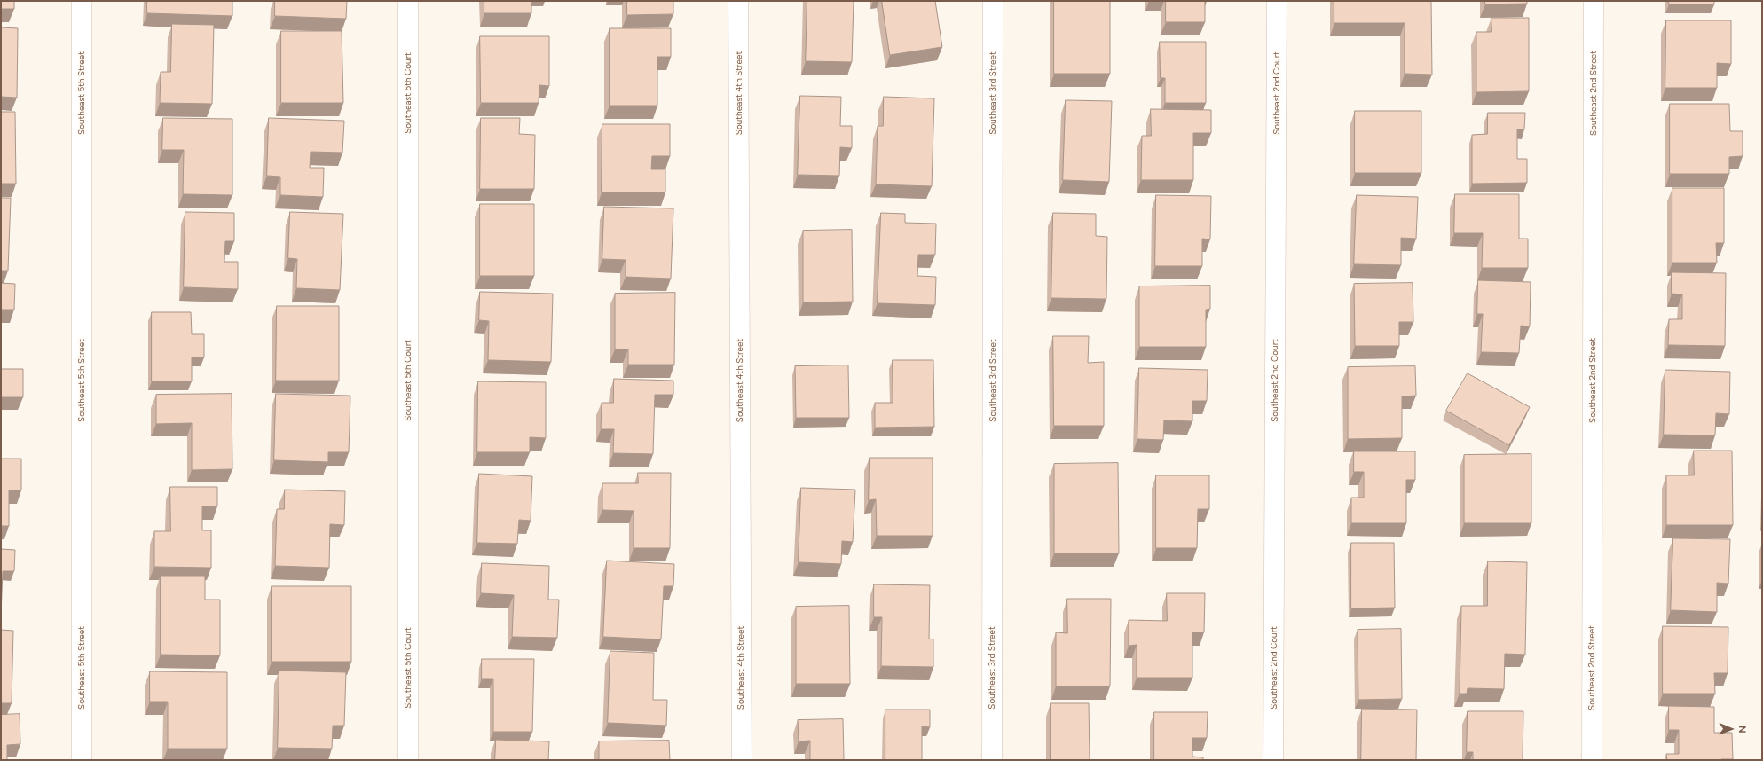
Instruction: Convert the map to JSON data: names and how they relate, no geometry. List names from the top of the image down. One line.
{"streets":{"street":["Southeast 5th Street","Southeast 5th Court","Southeast 4th Street","Southeast 3rd Street","Southeast 2nd Court","Southeast 2nd Street"]},"north":"right"}
